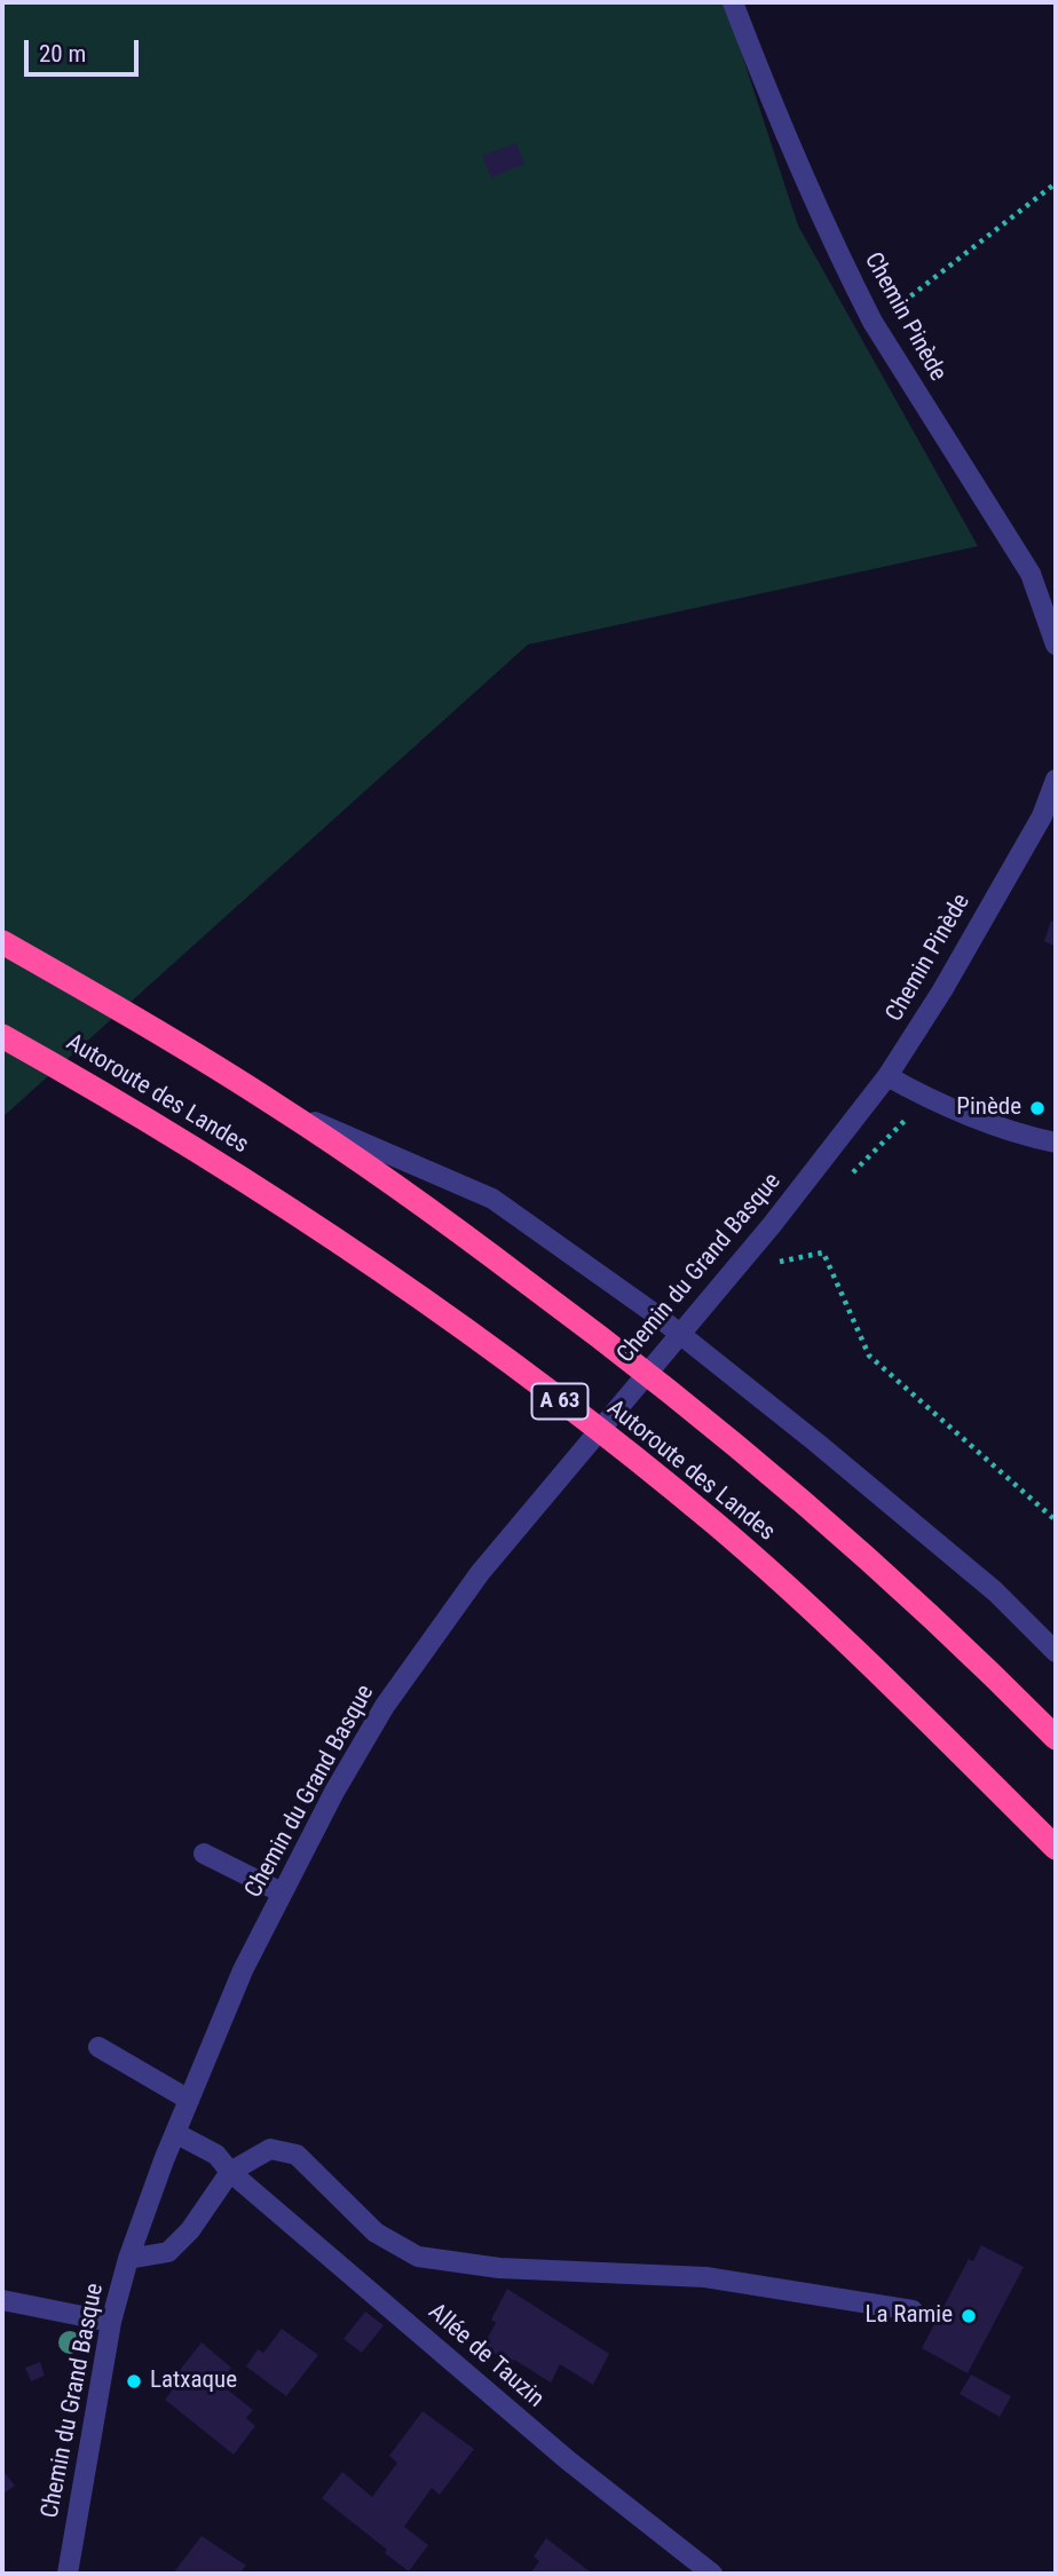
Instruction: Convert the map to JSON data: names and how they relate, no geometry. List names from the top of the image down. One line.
{"streets":{"highway":["Autoroute des Landes","A 63"],"street":["Chemin Pinède","Chemin du Grand Basque","Allée de Tauzin"]},"crossings":[["Chemin Pinède","Chemin du Grand Basque"],["Chemin du Grand Basque","Allée de Tauzin"]],"places":["Pinède","La Ramie","Latxaque"],"scale_bar":"20 m"}
